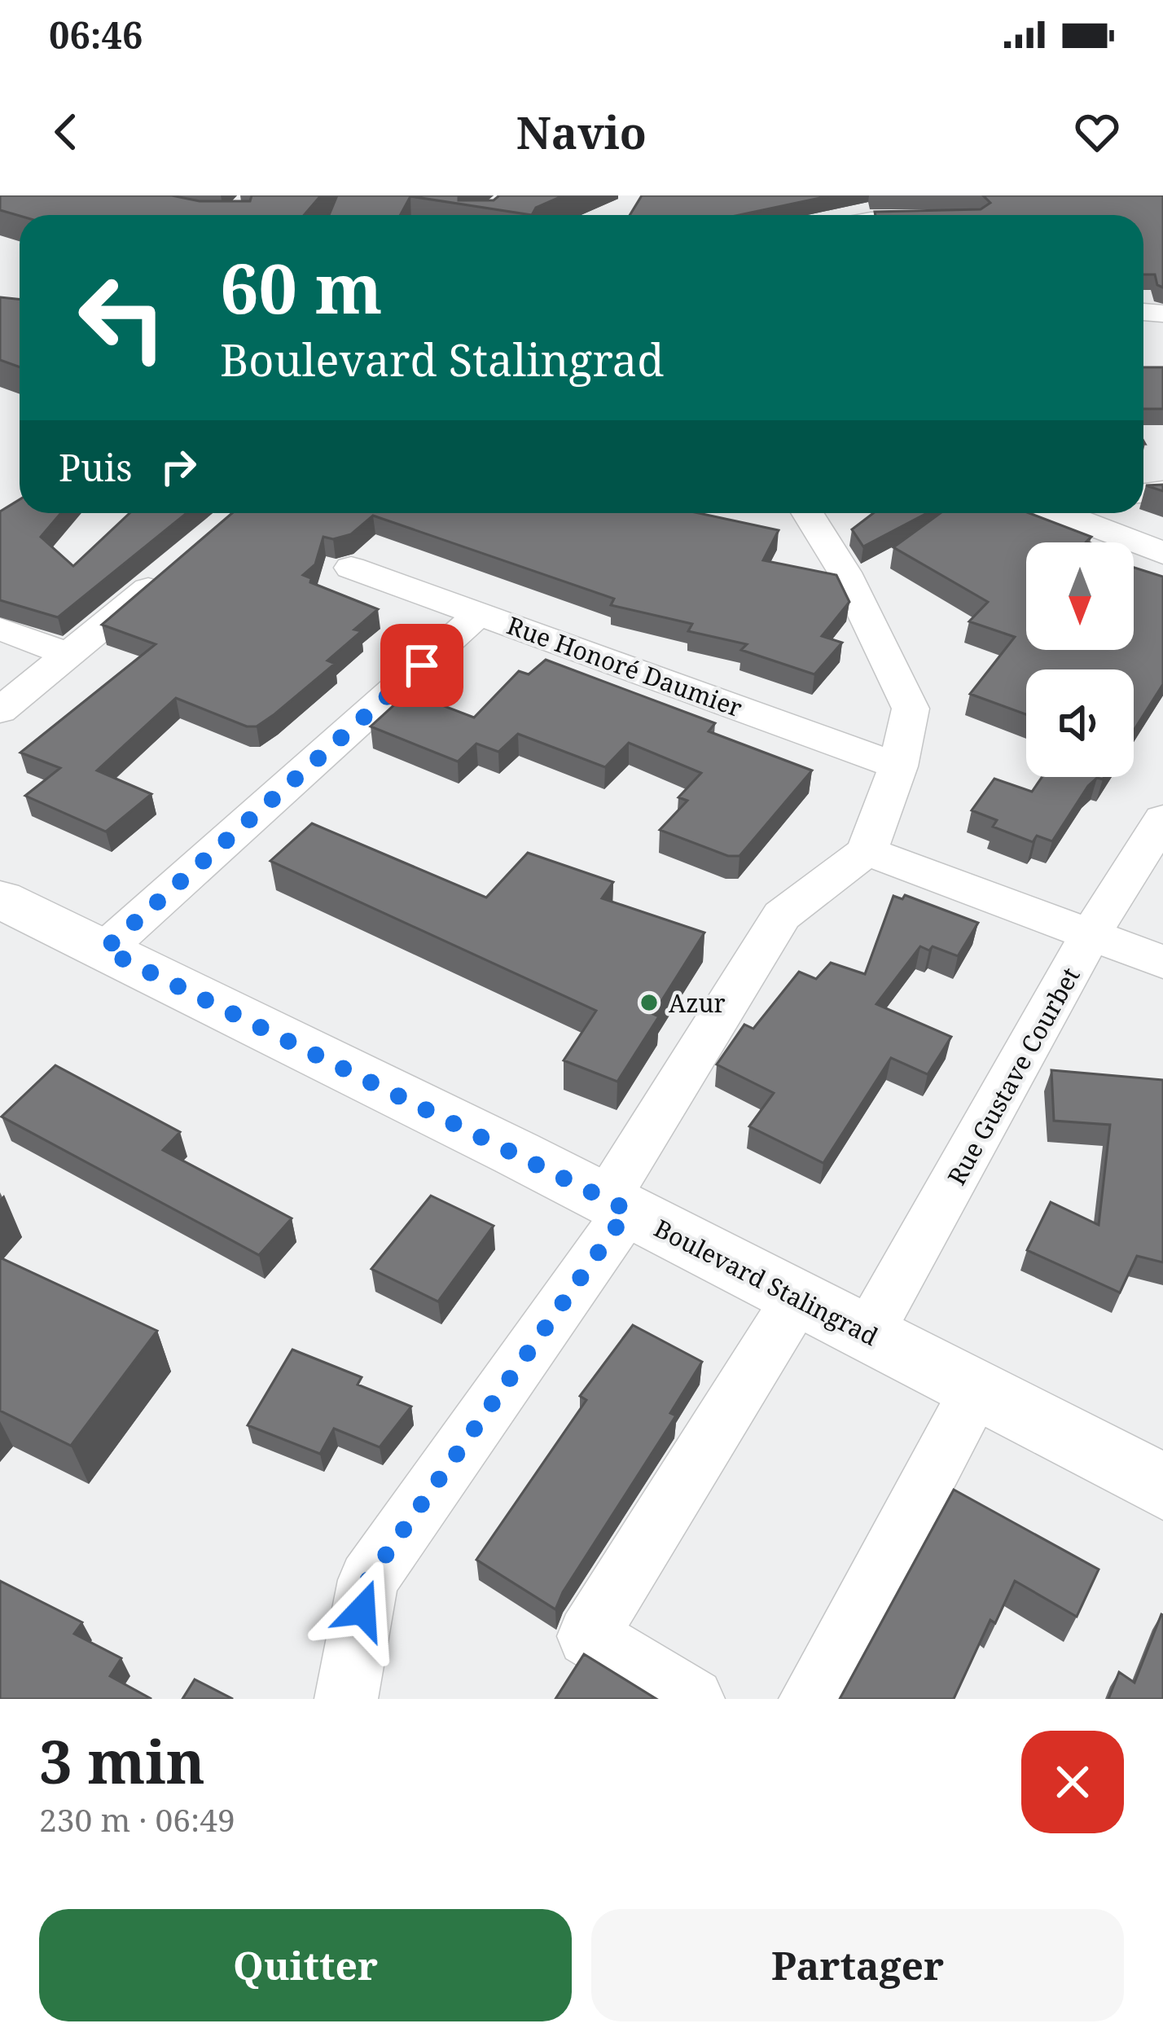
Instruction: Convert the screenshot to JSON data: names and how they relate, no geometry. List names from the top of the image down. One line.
{"streets":{"street":["Rue Honoré Daumier","Rue Gustave Courbet","Boulevard Stalingrad"]},"crossings":[["Rue Gustave Courbet","Boulevard Stalingrad"]],"places":["Azur"],"north":"bottom","page":{"status":"06:46","header":"Navio","turn":["60 m","Boulevard Stalingrad"],"then":"Puis","heading":["3 min","230 m · 06:49"],"buttons":["Quitter","Partager"]}}
